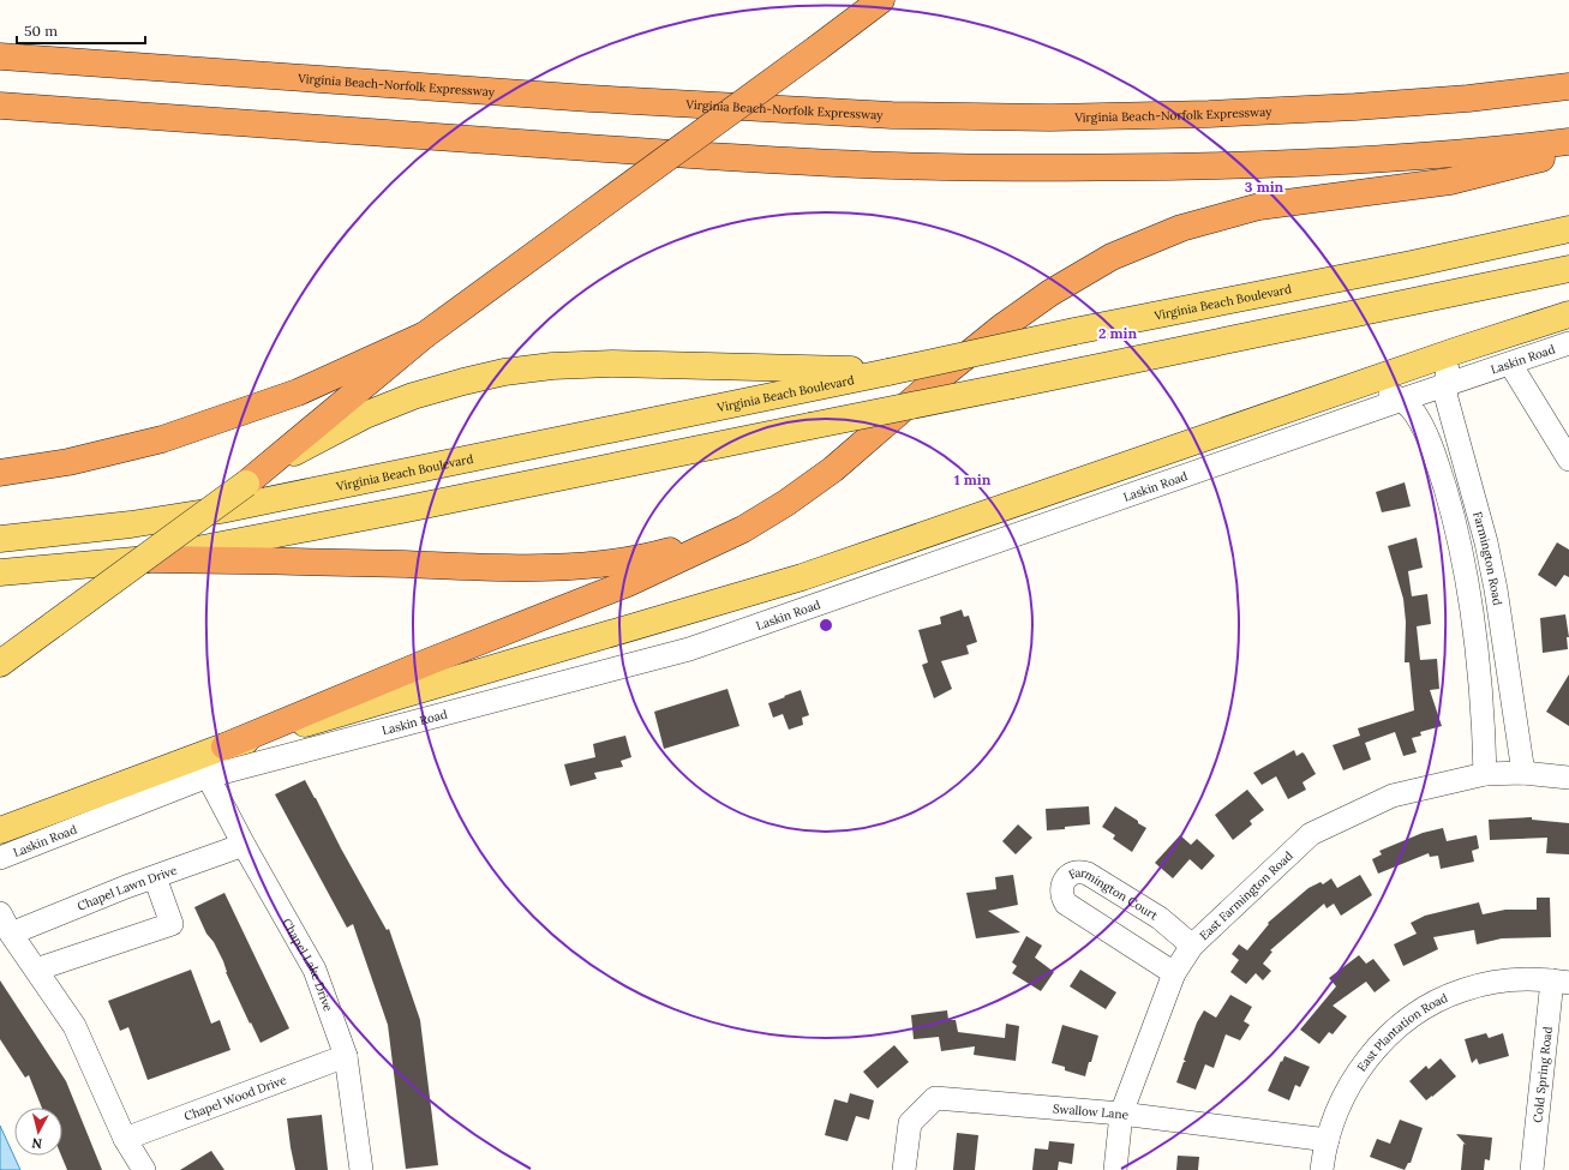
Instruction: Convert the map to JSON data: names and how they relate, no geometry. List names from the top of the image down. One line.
{"streets":{"highway":["Virginia Beach-Norfolk Expressway"],"main road":["Virginia Beach Boulevard","Laskin Road"],"street":["Farmington Road","Chapel Lawn Drive","East Farmington Road","Farmington Court","Chapel Lake Drive","East Plantation Road","Cold Spring Road","Chapel Wood Drive","Swallow Lane"]},"crossings":[["Laskin Road","Farmington Road"],["Laskin Road","Chapel Lake Drive"],["Farmington Road","East Farmington Road"],["Chapel Lawn Drive","Chapel Lake Drive"],["East Farmington Road","Farmington Court"],["East Farmington Road","Swallow Lane"],["Chapel Lake Drive","Chapel Wood Drive"],["East Plantation Road","Cold Spring Road"],["East Plantation Road","Swallow Lane"]],"scale_bar":"50 m","north":"bottom","rings":["3 min","2 min","1 min"]}
